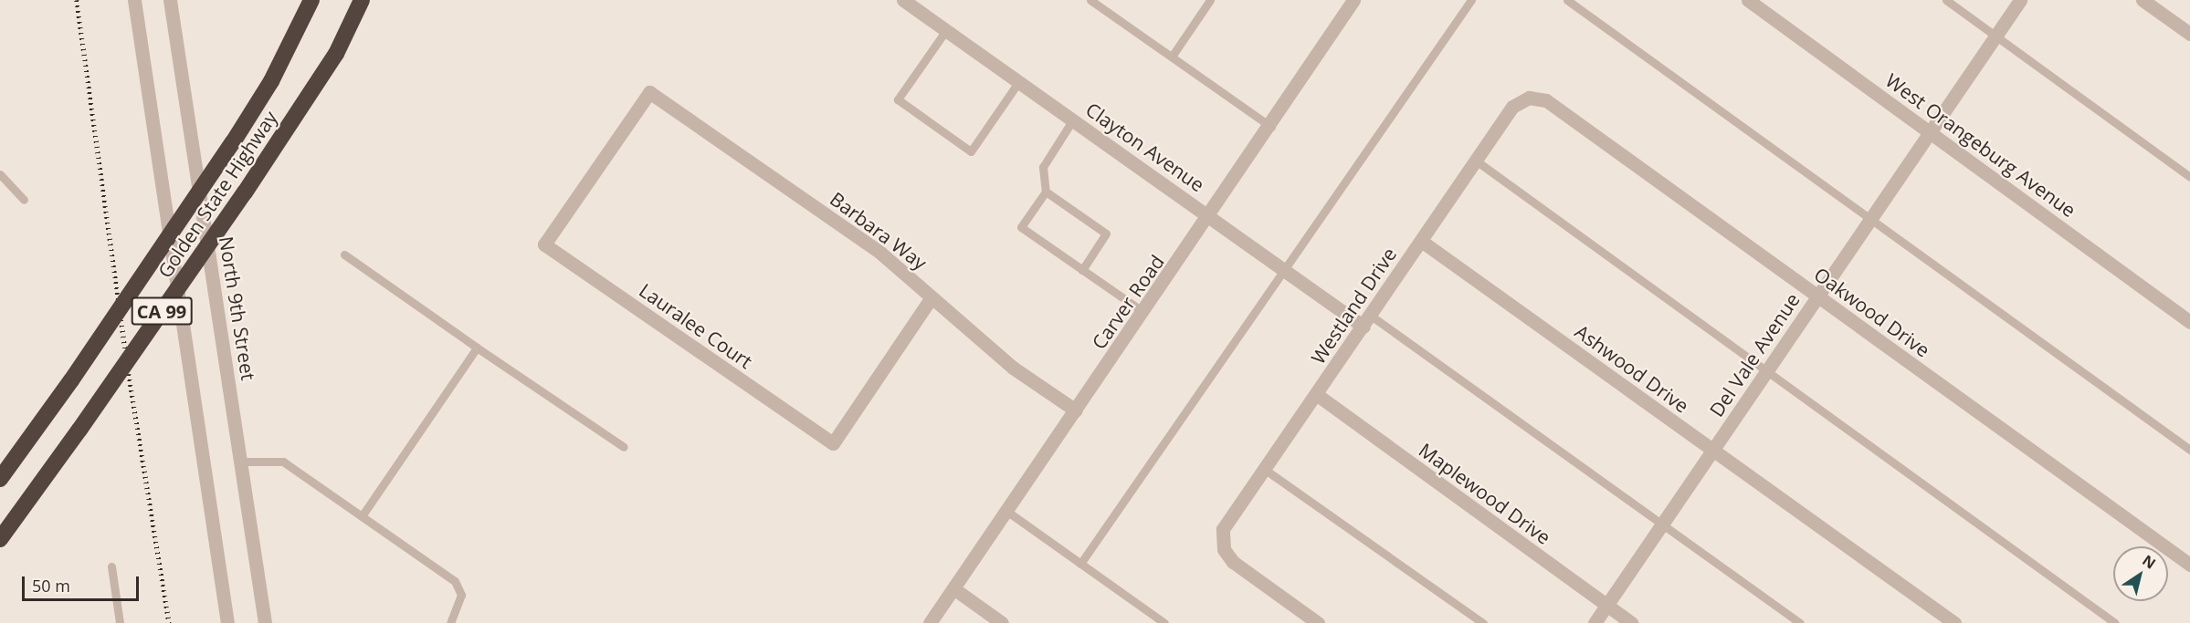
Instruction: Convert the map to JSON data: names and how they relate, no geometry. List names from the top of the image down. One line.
{"streets":{"highway":["Golden State Highway","CA 99"],"street":["West Orangeburg Avenue","Clayton Avenue","Barbara Way","Carver Road","Westland Drive","North 9th Street","Oakwood Drive","Lauralee Court","Del Vale Avenue","Ashwood Drive","Maplewood Drive"]},"crossings":[["West Orangeburg Avenue","Del Vale Avenue"],["Clayton Avenue","Carver Road"],["Clayton Avenue","Westland Drive"],["Barbara Way","Carver Road"],["Barbara Way","Lauralee Court"],["Westland Drive","Oakwood Drive"],["Westland Drive","Ashwood Drive"],["Westland Drive","Maplewood Drive"],["Oakwood Drive","Del Vale Avenue"],["Del Vale Avenue","Ashwood Drive"],["Del Vale Avenue","Maplewood Drive"]],"scale_bar":"50 m","north":"top right"}
